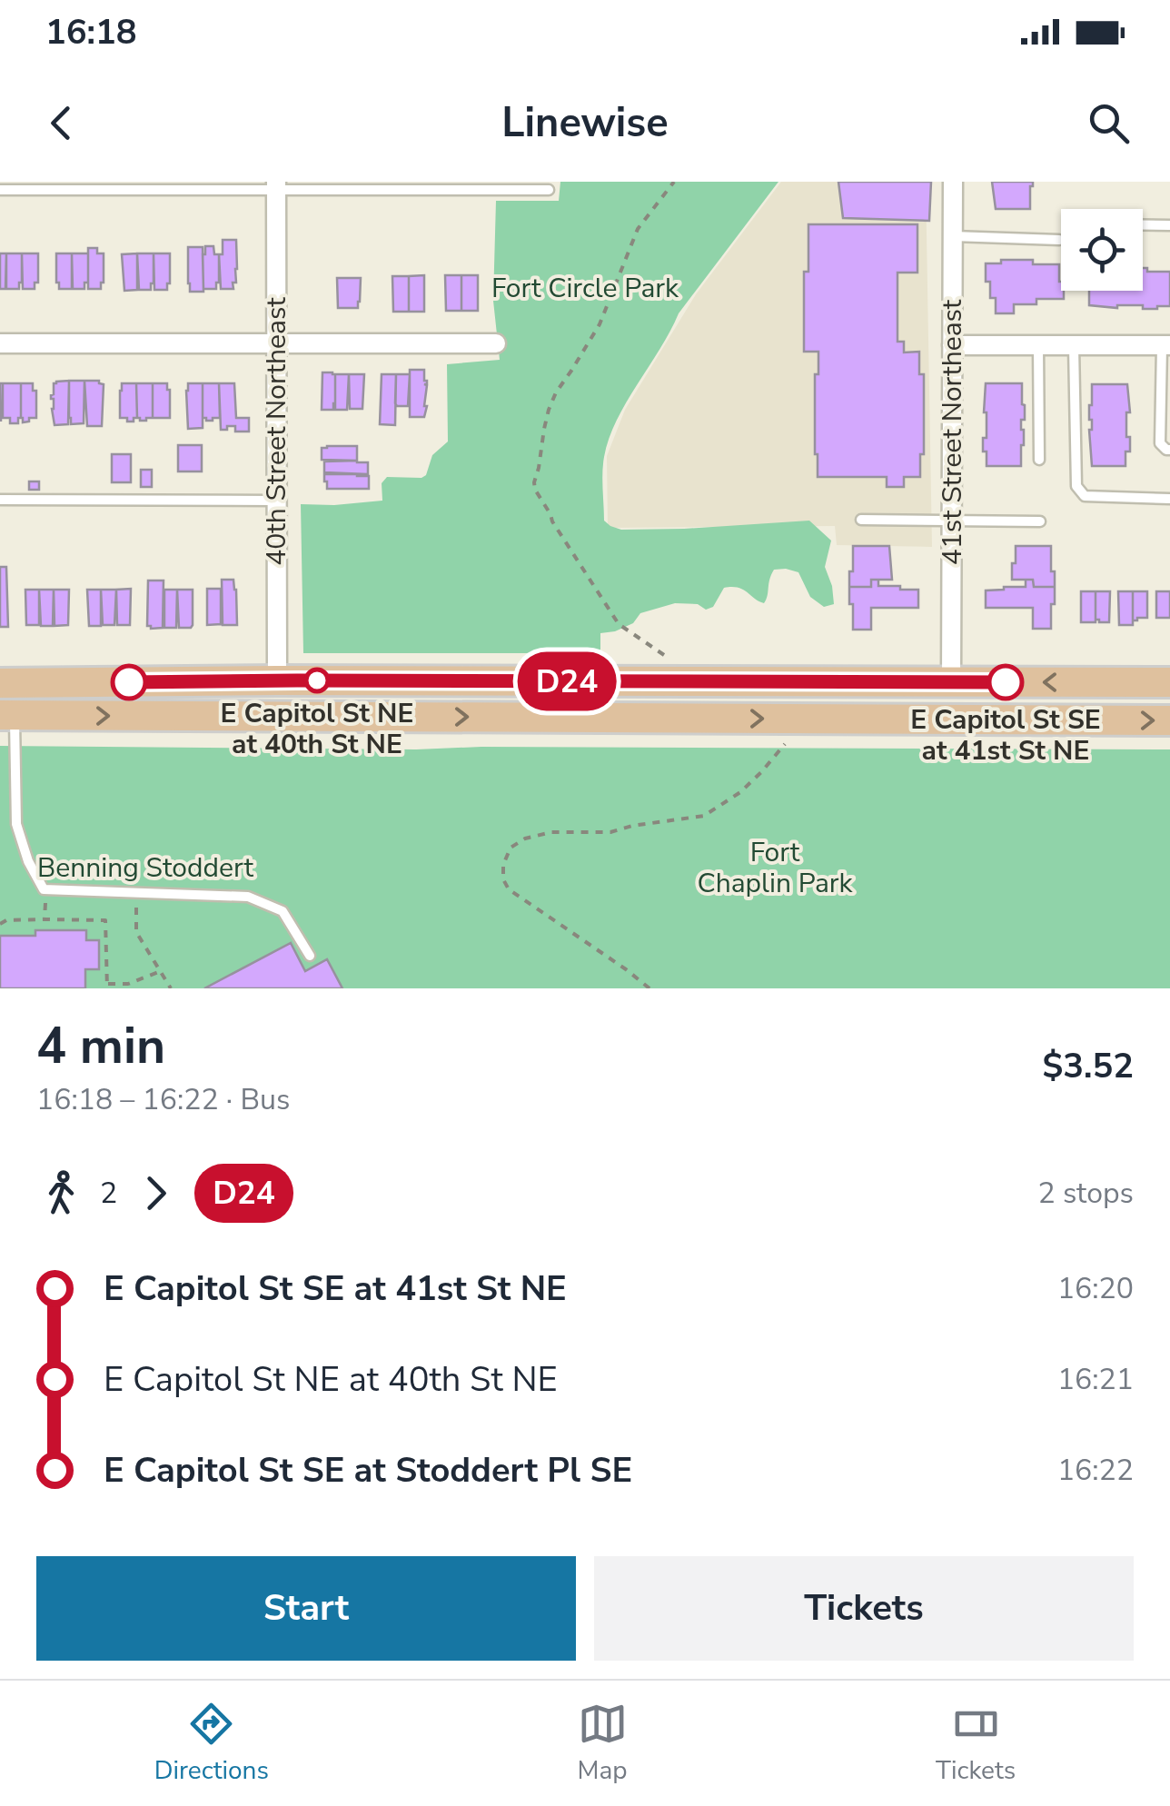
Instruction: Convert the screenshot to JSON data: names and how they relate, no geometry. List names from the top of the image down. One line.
{"streets":{"street":["40th Street Northeast","41st Street Northeast"]},"parks":["Fort Circle Park","Fort Chaplin Park","Benning Stoddert"],"places":["E Capitol St NE at 40th St NE","E Capitol St SE at 41st St NE"],"lines":["bus line D24"],"page":{"status":"16:18","header":"Linewise","on_map":"D24","heading":["4 min","16:18 – 16:22 · Bus","$3.52"],"legs":["2","D24","2 stops"],"list":[{"name":"E Capitol St SE at 41st St NE","value":"16:20"},{"name":"E Capitol St NE at 40th St NE","value":"16:21"},{"name":"E Capitol St SE at Stoddert Pl SE","value":"16:22"}],"buttons":["Start","Tickets"],"tabs":["Directions","Map","Tickets"]}}
